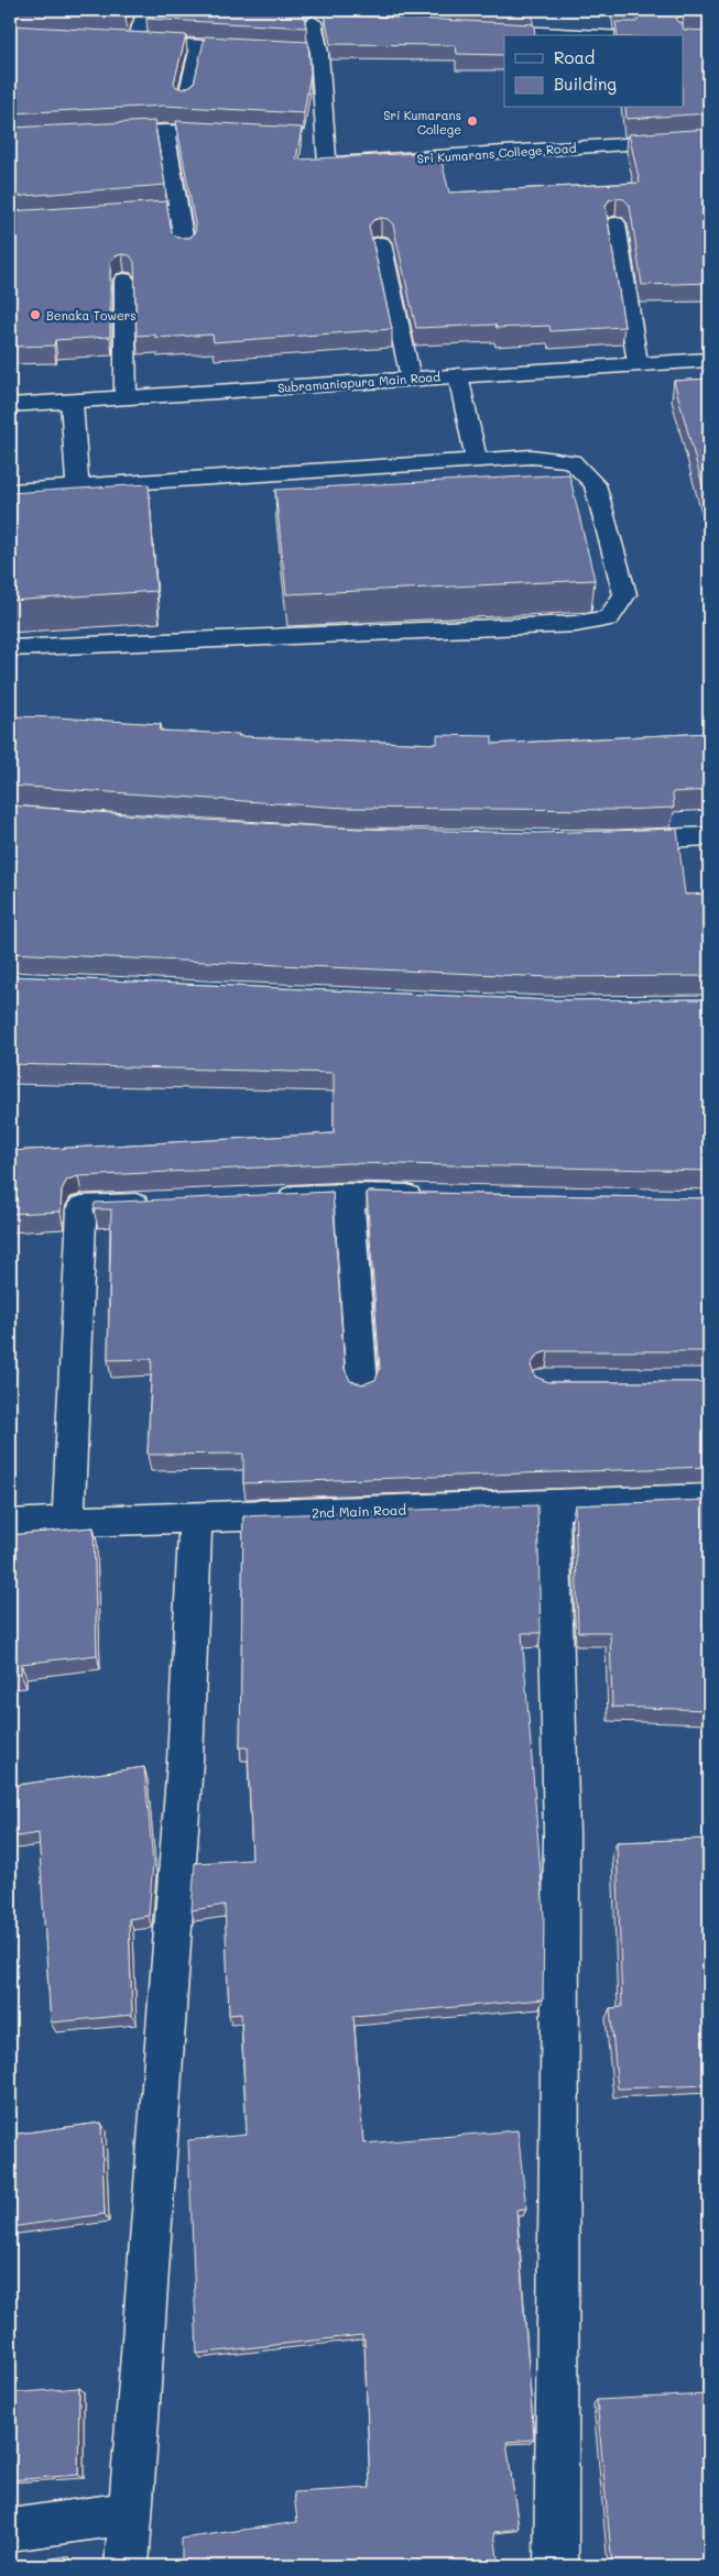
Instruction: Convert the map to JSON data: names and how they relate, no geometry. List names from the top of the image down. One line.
{"streets":{"street":["Sri Kumarans College Road","Subramaniapura Main Road","2nd Main Road"]},"places":["Sri Kumarans College","Benaka Towers"],"legend":["Road","Building"]}
